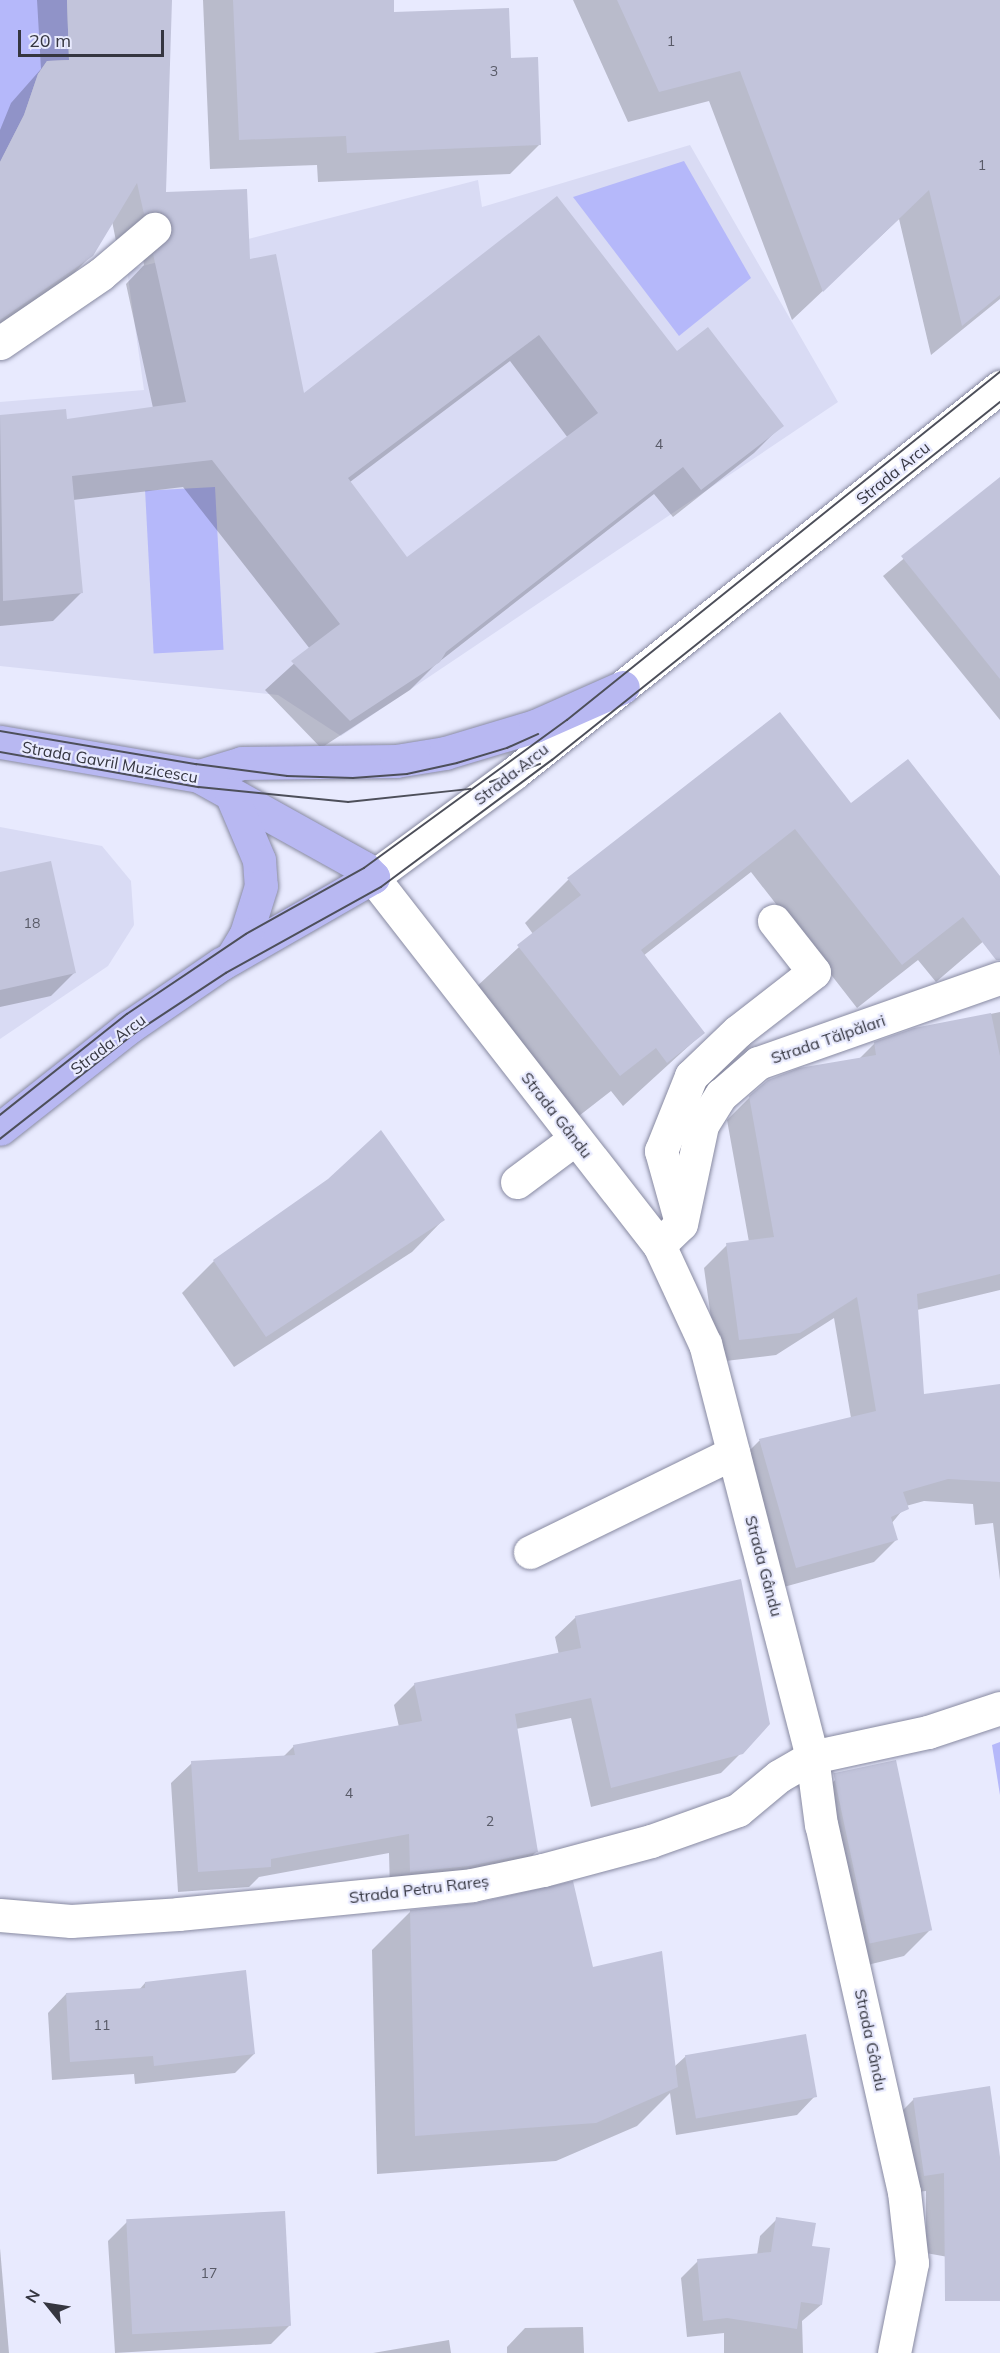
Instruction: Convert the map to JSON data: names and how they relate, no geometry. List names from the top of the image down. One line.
{"streets":{"main road":["Strada Arcu","Strada Gavril Muzicescu"],"street":["Strada Tălpălari","Strada Gându","Strada Petru Rareș"]},"crossings":[["Strada Arcu","Strada Gavril Muzicescu"],["Strada Arcu","Strada Gându"],["Strada Gavril Muzicescu","Strada Gându"],["Strada Tălpălari","Strada Gându"],["Strada Gându","Strada Petru Rareș"]],"house_numbers":["1","3","1","4","18","4","2","11","17"],"scale_bar":"20 m","north":"top left"}
